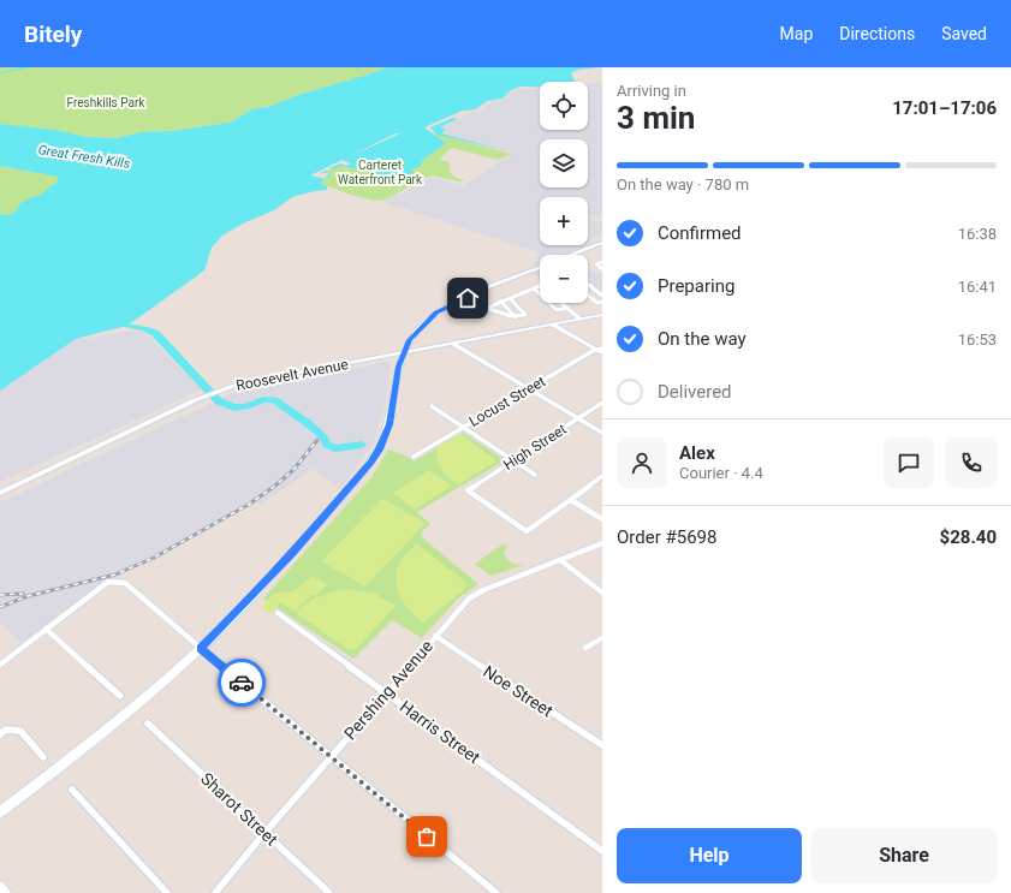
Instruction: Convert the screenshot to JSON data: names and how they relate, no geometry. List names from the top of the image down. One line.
{"streets":{"street":["Roosevelt Avenue","Locust Street","High Street","Pershing Avenue","Noe Street","Harris Street","Sharot Street"]},"crossings":[["Pershing Avenue","Noe Street"],["Pershing Avenue","Harris Street"],["Pershing Avenue","Sharot Street"]],"water":["Great Fresh Kills"],"parks":["Freshkills Park","Carteret Waterfront Park"],"page":{"header":"Bitely","nav":["Map","Directions","Saved"],"heading":["3 min","Arriving in","17:01–17:06"],"panel":["Alex","Courier · 4.4","Order #5698","$28.40"],"map_buttons":["+","−"],"bar":"On the way · 780 m","list":[["Confirmed","16:38"],["Preparing","16:41"],["On the way","16:53"],"Delivered"],"buttons":["Help","Share"]}}
